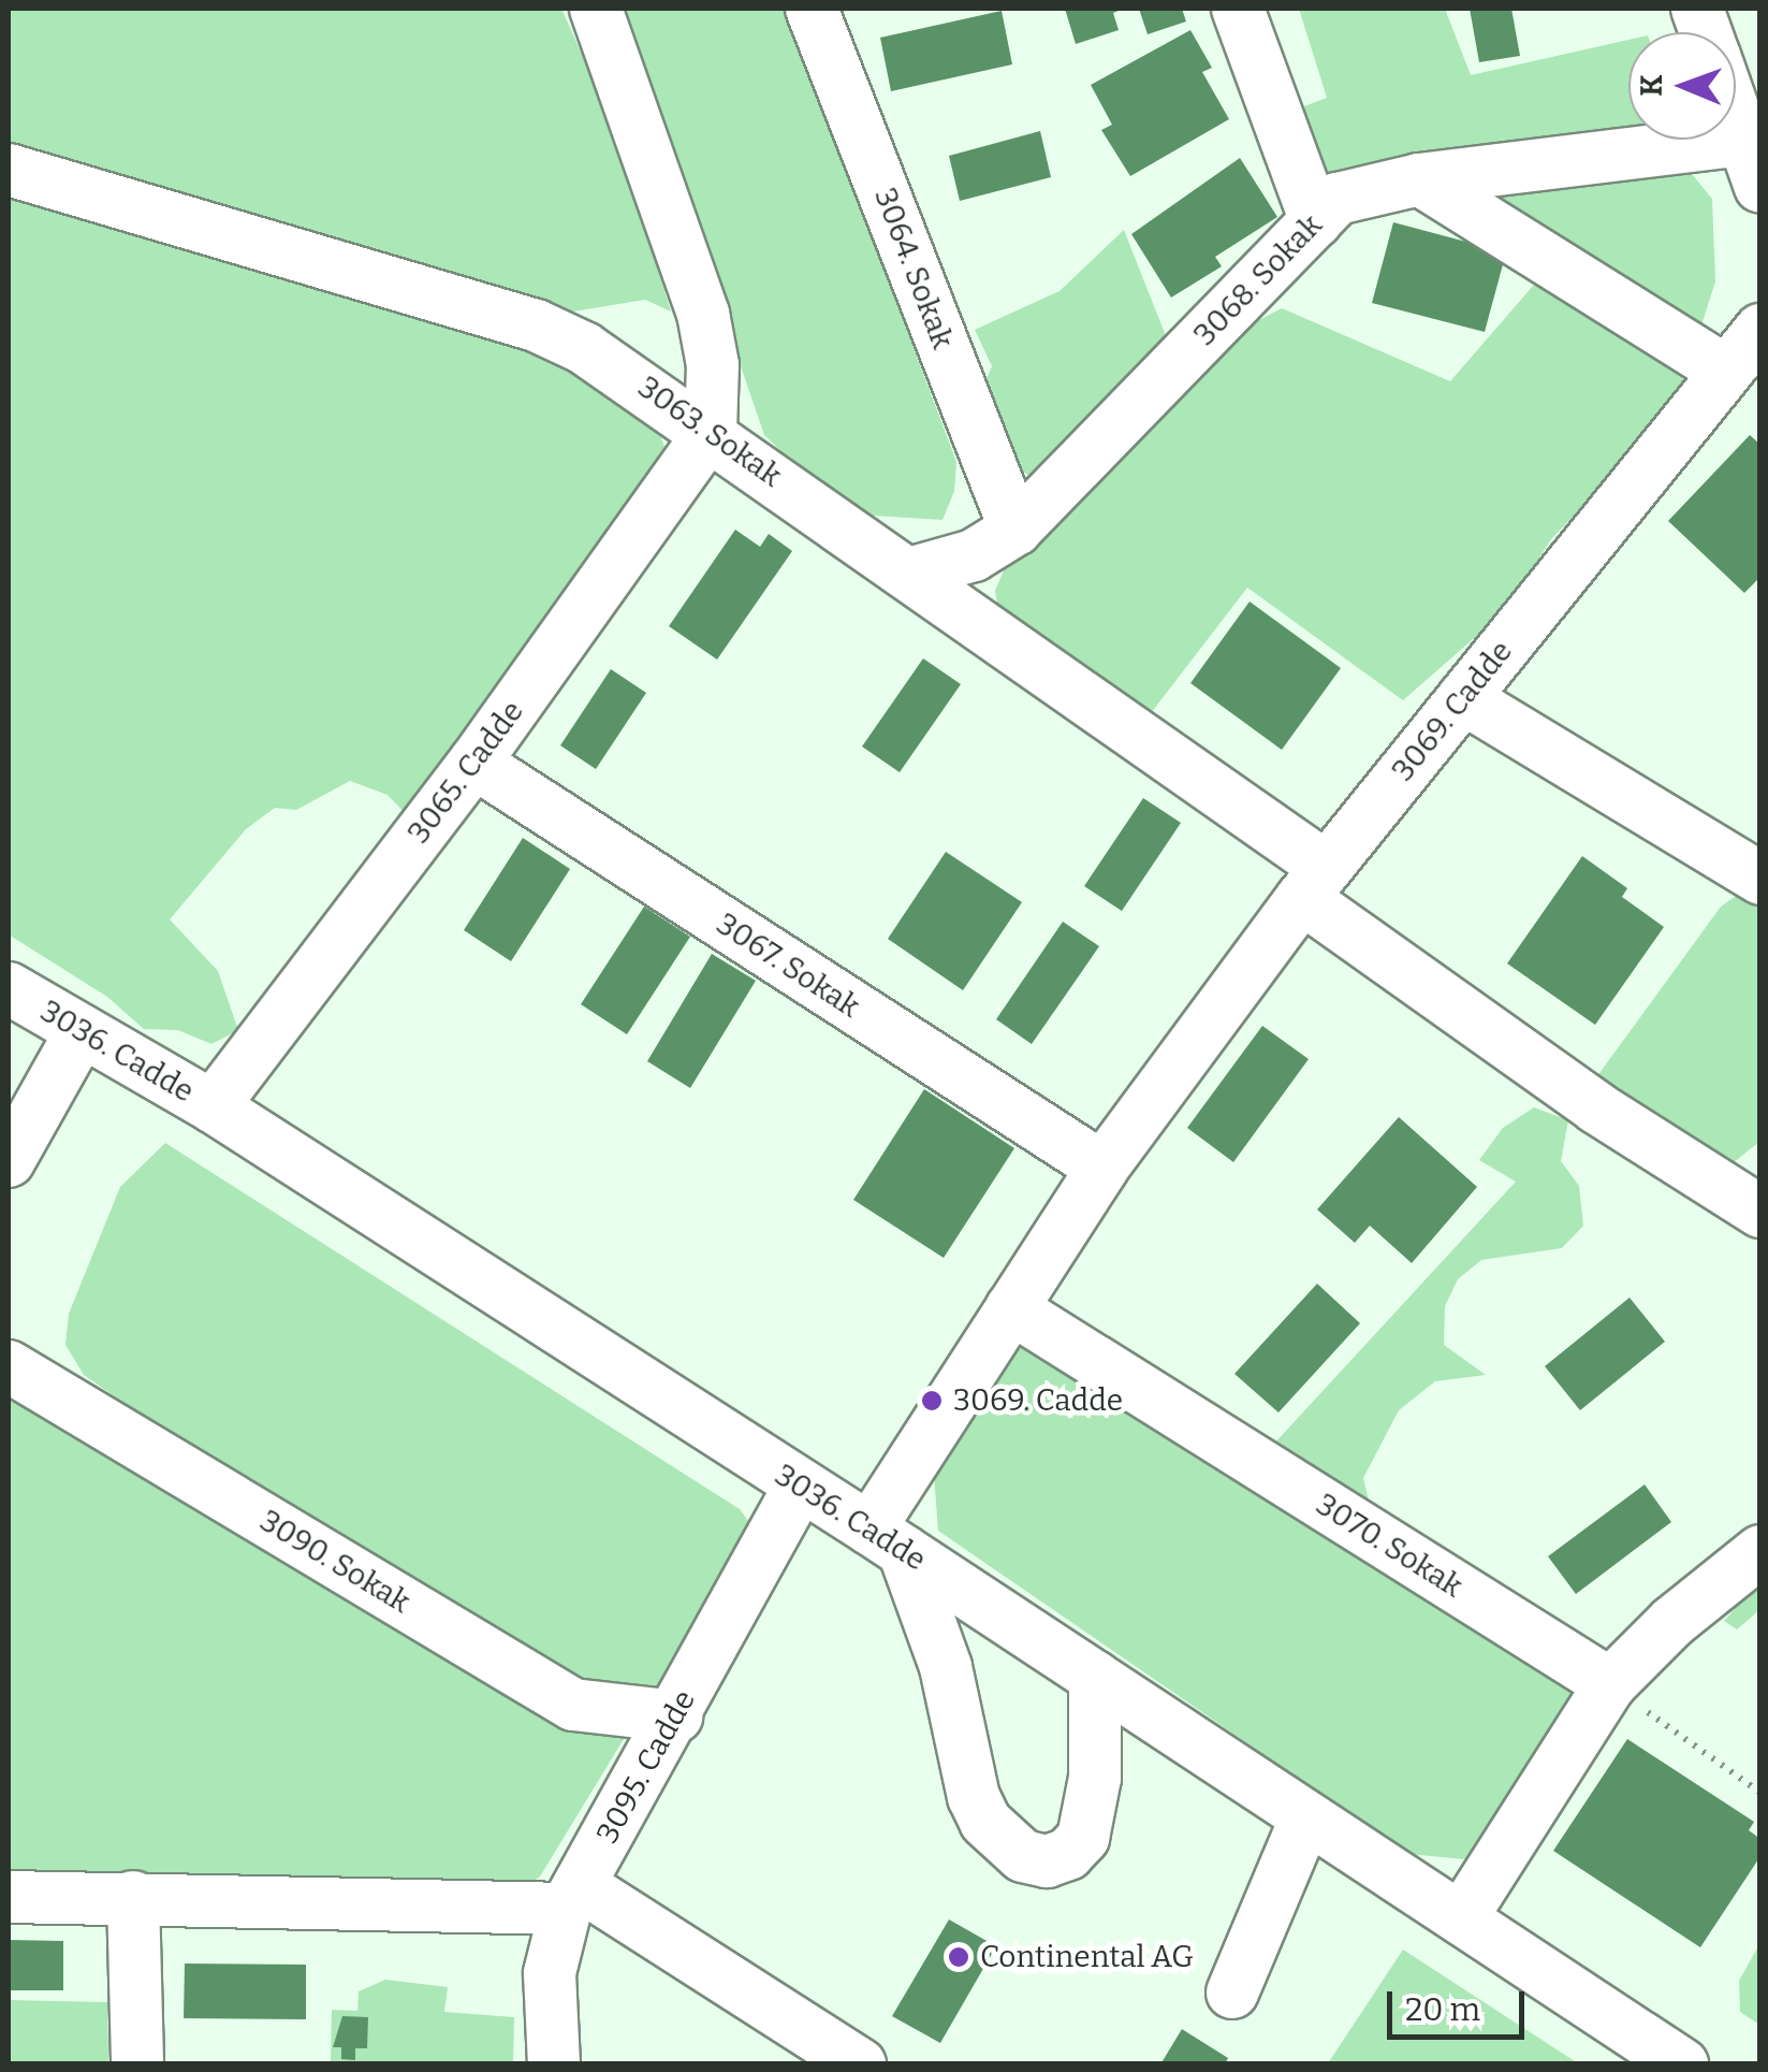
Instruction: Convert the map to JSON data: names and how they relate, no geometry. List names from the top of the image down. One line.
{"streets":{"street":["3064. Sokak","3068. Sokak","3063. Sokak","3069. Cadde","3065. Cadde","3067. Sokak","3036. Cadde","3070. Sokak","3090. Sokak","3095. Cadde"]},"crossings":[["3064. Sokak","3068. Sokak"],["3068. Sokak","3063. Sokak"],["3063. Sokak","3069. Cadde"],["3063. Sokak","3065. Cadde"],["3069. Cadde","3067. Sokak"],["3069. Cadde","3036. Cadde"],["3069. Cadde","3070. Sokak"],["3065. Cadde","3067. Sokak"],["3065. Cadde","3036. Cadde"],["3036. Cadde","3095. Cadde"],["3090. Sokak","3095. Cadde"]],"places":["3069. Cadde","Continental AG"],"scale_bar":"20 m","north":"left"}
